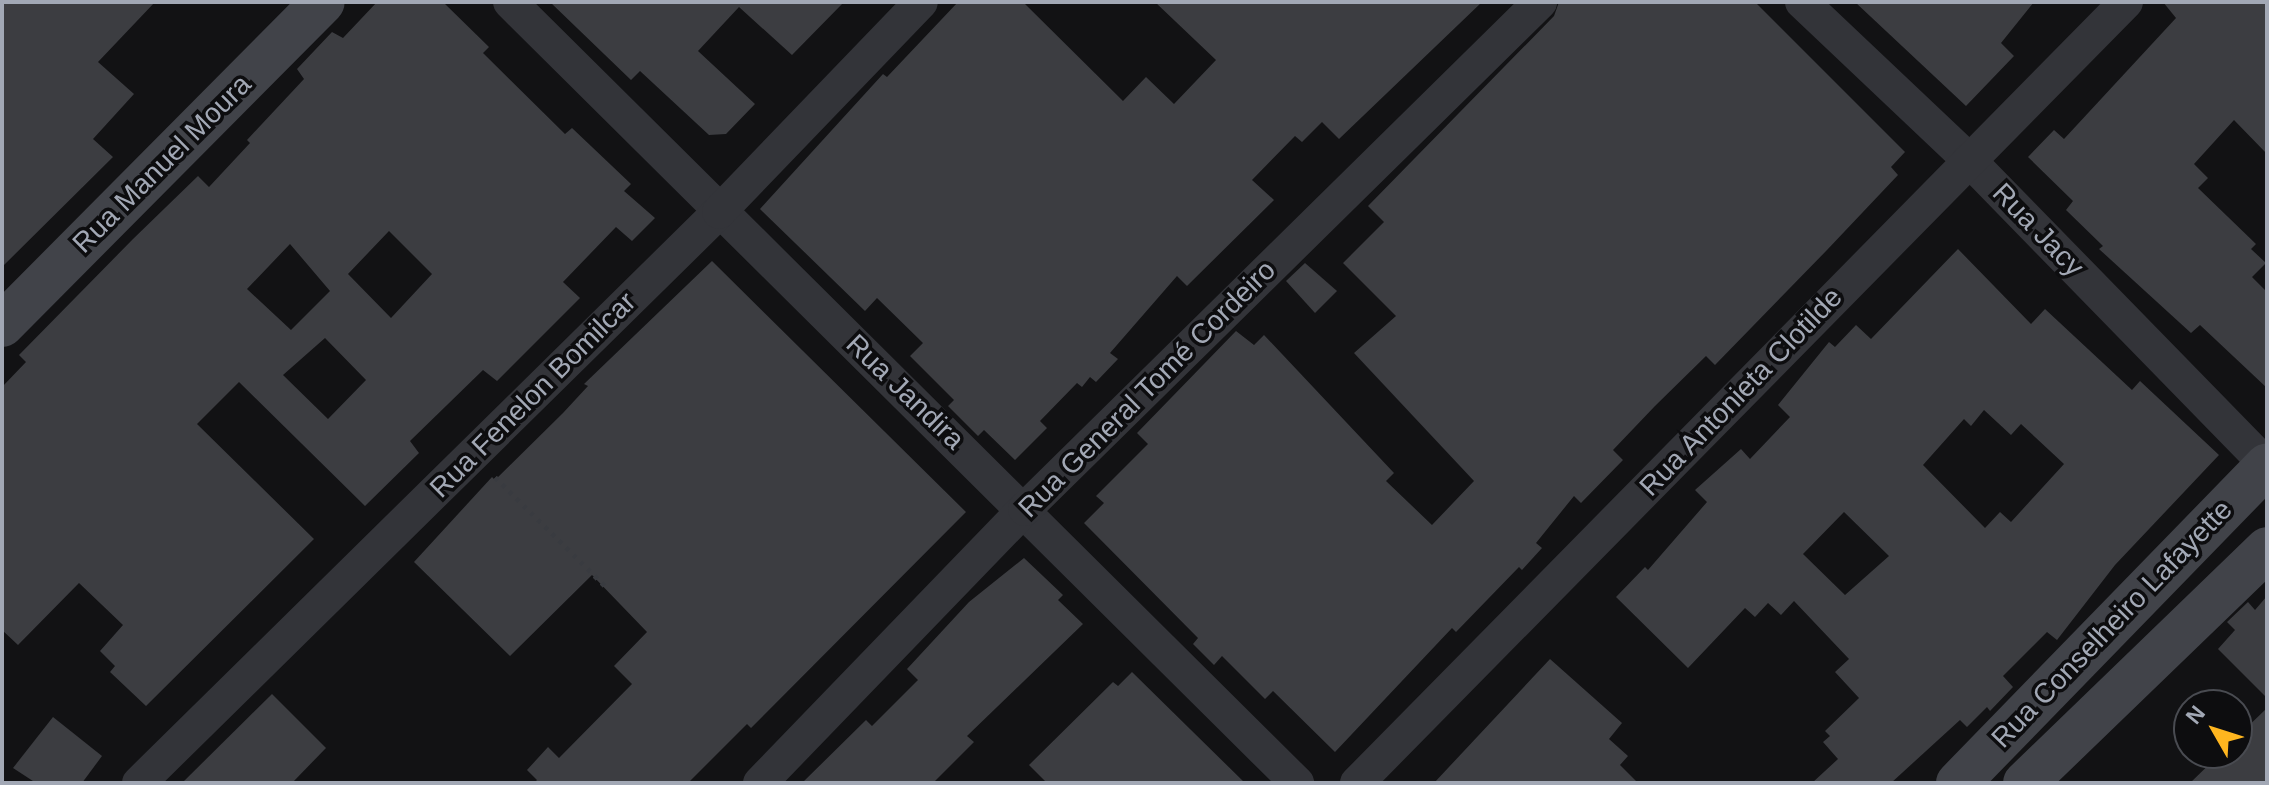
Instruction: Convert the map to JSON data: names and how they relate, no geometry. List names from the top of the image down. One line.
{"streets":{"street":["Rua Manuel Moura","Rua Jacy","Rua General Tomé Cordeiro","Rua Jandira","Rua Antonieta Clotilde","Rua Fenelon Bomilcar","Rua Conselheiro Lafayette"]},"crossings":[["Rua Jacy","Rua Antonieta Clotilde"],["Rua Jacy","Rua Conselheiro Lafayette"],["Rua General Tomé Cordeiro","Rua Jandira"],["Rua Jandira","Rua Fenelon Bomilcar"]],"north":"top left"}
